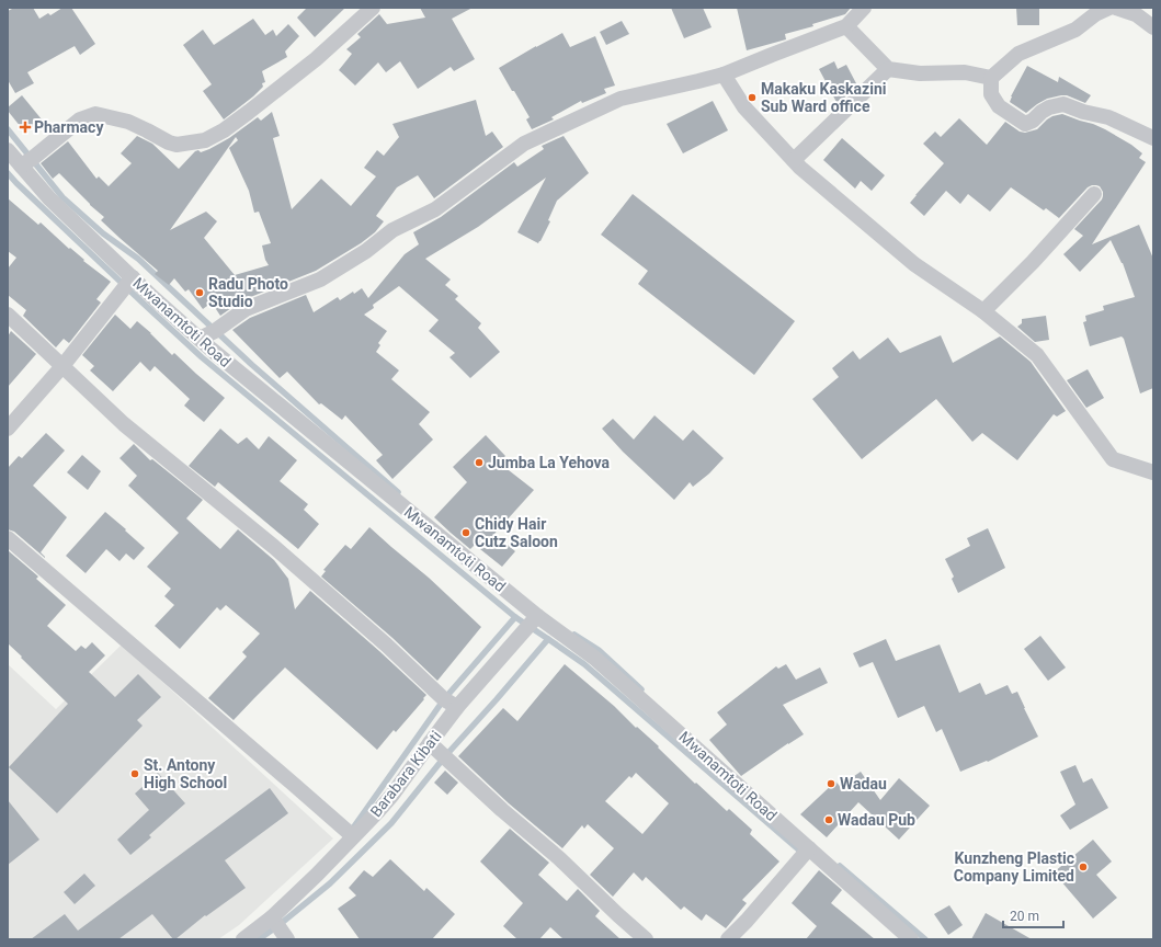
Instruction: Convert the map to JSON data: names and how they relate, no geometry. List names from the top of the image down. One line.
{"streets":{"street":["Mwanamtoti Road","Barabara Kibati"]},"crossings":[["Mwanamtoti Road","Barabara Kibati"]],"places":{"other":["Makaku Kaskazini Sub Ward office","Radu Photo Studio","Jumba La Yehova","Chidy Hair Cutz Saloon","St. Antony High School","Wadau","Wadau Pub","Kunzheng Plastic Company Limited"],"health":["Pharmacy"]},"scale_bar":"20 m"}
